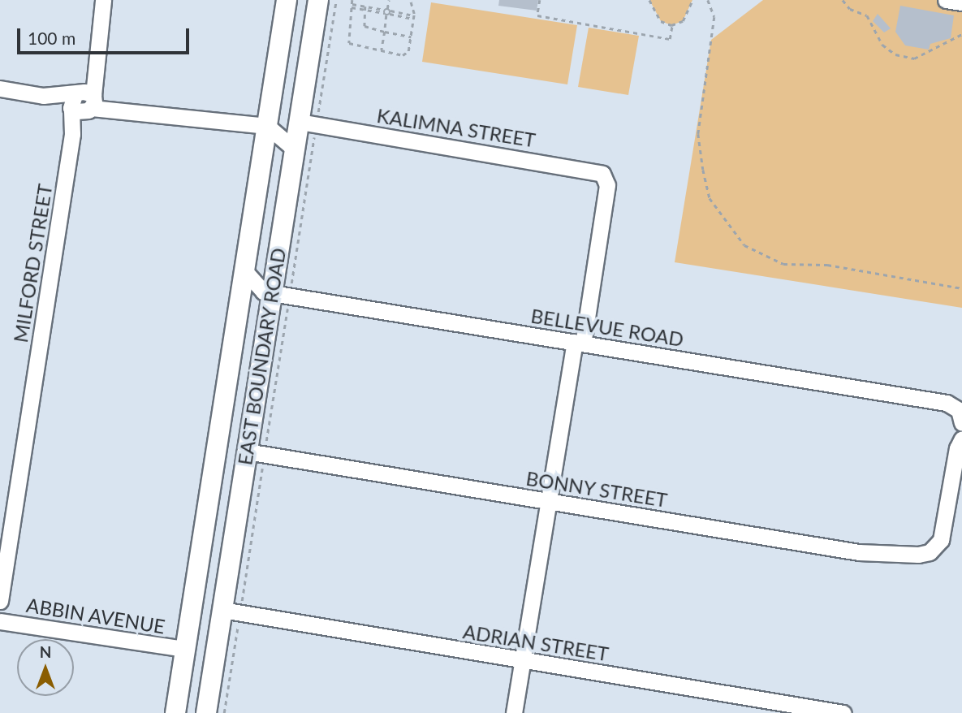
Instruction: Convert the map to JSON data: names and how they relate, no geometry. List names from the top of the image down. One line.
{"streets":{"main road":["EAST BOUNDARY ROAD"],"street":["KALIMNA STREET","MILFORD STREET","BELLEVUE ROAD","BONNY STREET","ABBIN AVENUE","ADRIAN STREET"]},"crossings":[["KALIMNA STREET","BELLEVUE ROAD"],["KALIMNA STREET","EAST BOUNDARY ROAD"],["BELLEVUE ROAD","EAST BOUNDARY ROAD"],["EAST BOUNDARY ROAD","BONNY STREET"],["EAST BOUNDARY ROAD","ABBIN AVENUE"],["EAST BOUNDARY ROAD","ADRIAN STREET"]],"scale_bar":"100 m","north":"top"}
